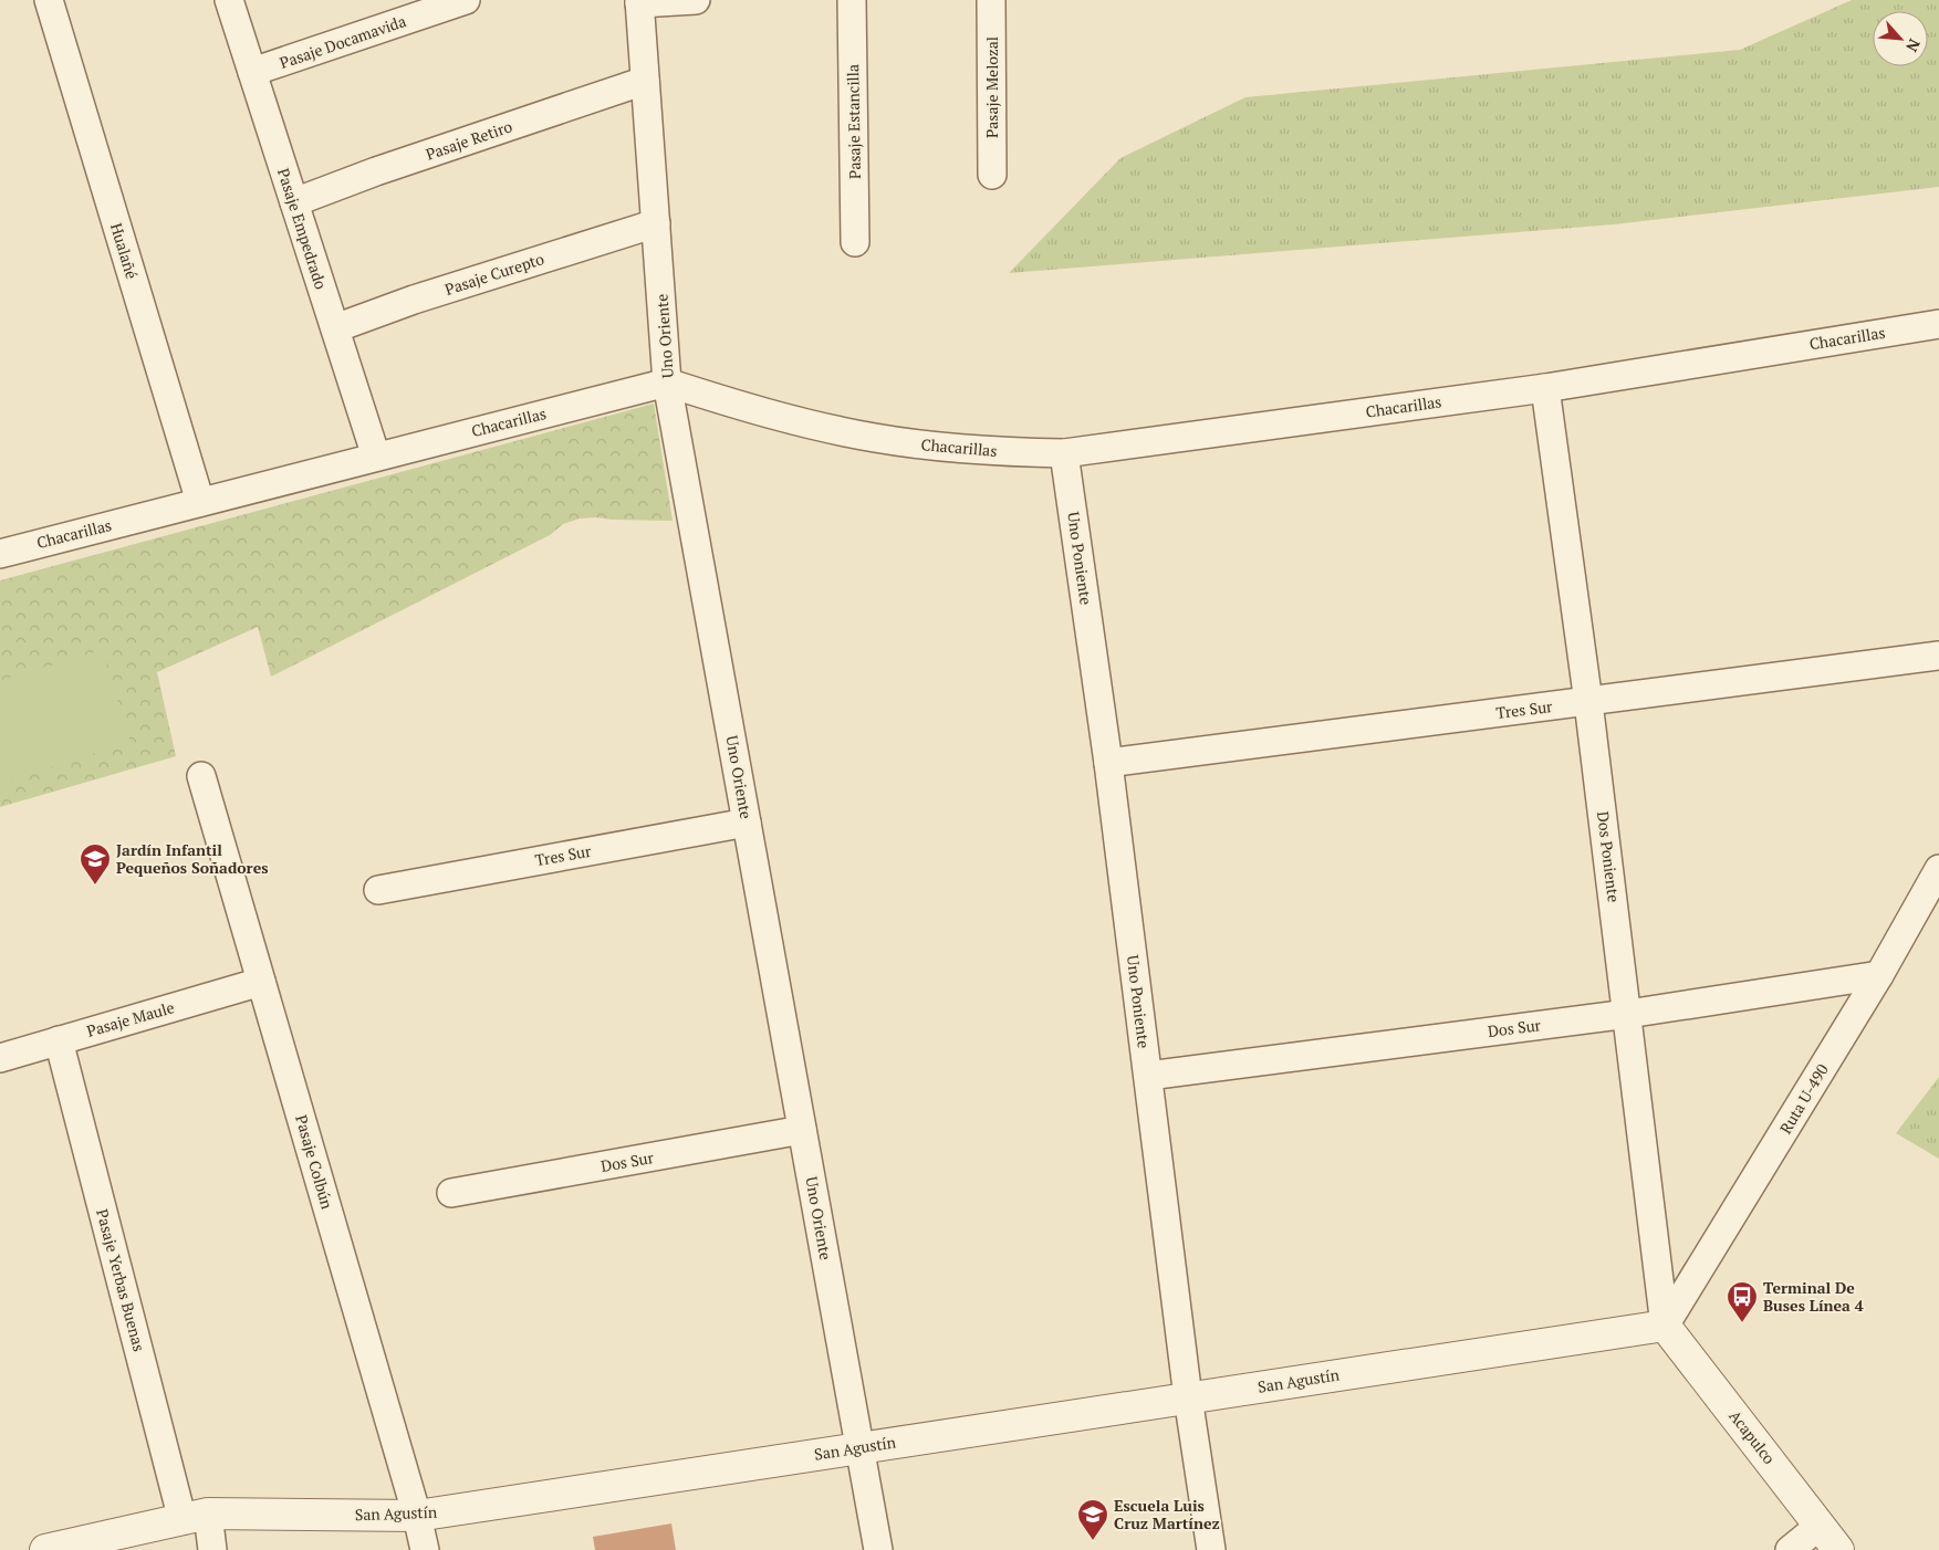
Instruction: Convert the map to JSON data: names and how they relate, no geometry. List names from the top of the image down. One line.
{"streets":{"street":["Pasaje Docamavida","Pasaje Melozal","Pasaje Estancilla","Pasaje Retiro","Pasaje Empedrado","Hualañé","Pasaje Curepto","Uno Oriente","Chacarillas","Uno Poniente","Tres Sur","Dos Poniente","Pasaje Maule","Dos Sur","Ruta U-490","Pasaje Colbún","Pasaje Yerbas Buenas","San Agustín","Acapulco"]},"crossings":[["Pasaje Docamavida","Pasaje Empedrado"],["Pasaje Retiro","Pasaje Empedrado"],["Pasaje Retiro","Uno Oriente"],["Pasaje Empedrado","Pasaje Curepto"],["Pasaje Empedrado","Chacarillas"],["Hualañé","Chacarillas"],["Pasaje Curepto","Uno Oriente"],["Uno Oriente","Chacarillas"],["Uno Oriente","Tres Sur"],["Uno Oriente","Dos Sur"],["Uno Oriente","San Agustín"],["Chacarillas","Uno Poniente"],["Chacarillas","Dos Poniente"],["Uno Poniente","Tres Sur"],["Uno Poniente","Dos Sur"],["Uno Poniente","San Agustín"],["Tres Sur","Dos Poniente"],["Dos Poniente","Dos Sur"],["Dos Poniente","Ruta U-490"],["Dos Poniente","San Agustín"],["Dos Poniente","Acapulco"],["Pasaje Maule","Pasaje Colbún"],["Pasaje Maule","Pasaje Yerbas Buenas"],["Dos Sur","Ruta U-490"],["Ruta U-490","San Agustín"],["Ruta U-490","Acapulco"],["Pasaje Colbún","San Agustín"],["Pasaje Yerbas Buenas","San Agustín"],["San Agustín","Acapulco"]],"places":{"school or university":["Jardín Infantil Pequeños Soñadores","Escuela Luis Cruz Martínez"],"bus stop":["Terminal De Buses Línea 4"]},"north":"bottom right"}
